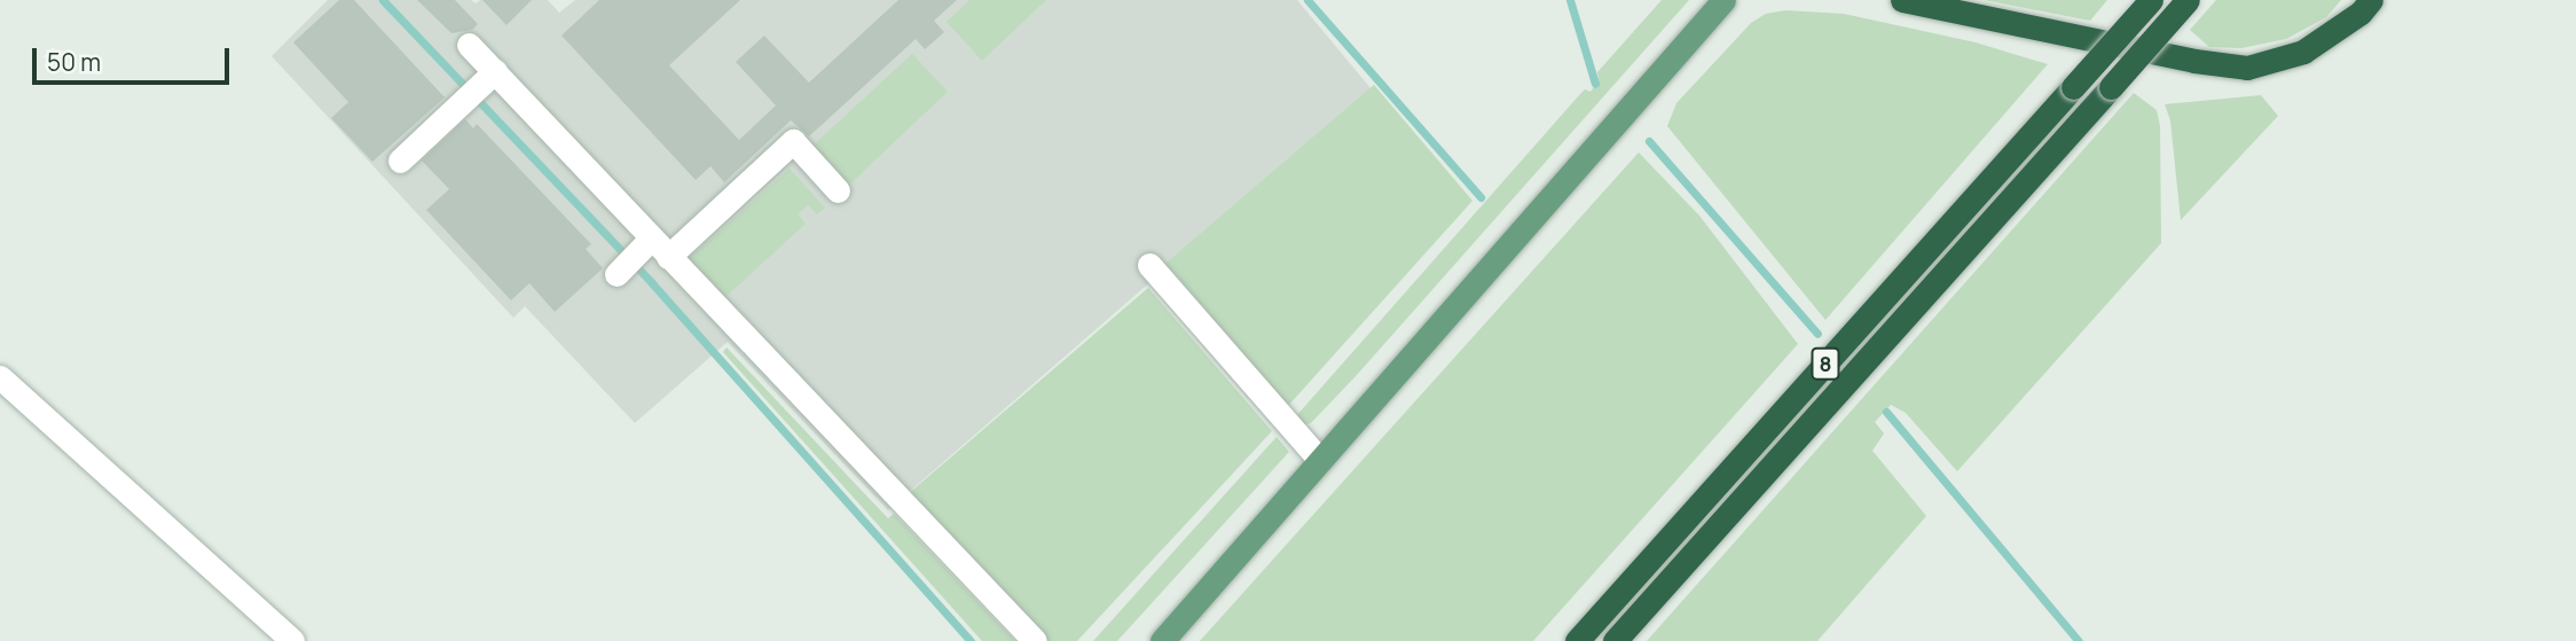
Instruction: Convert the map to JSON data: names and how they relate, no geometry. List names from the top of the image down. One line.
{"streets":{"highway":["8"]},"scale_bar":"50 m"}
